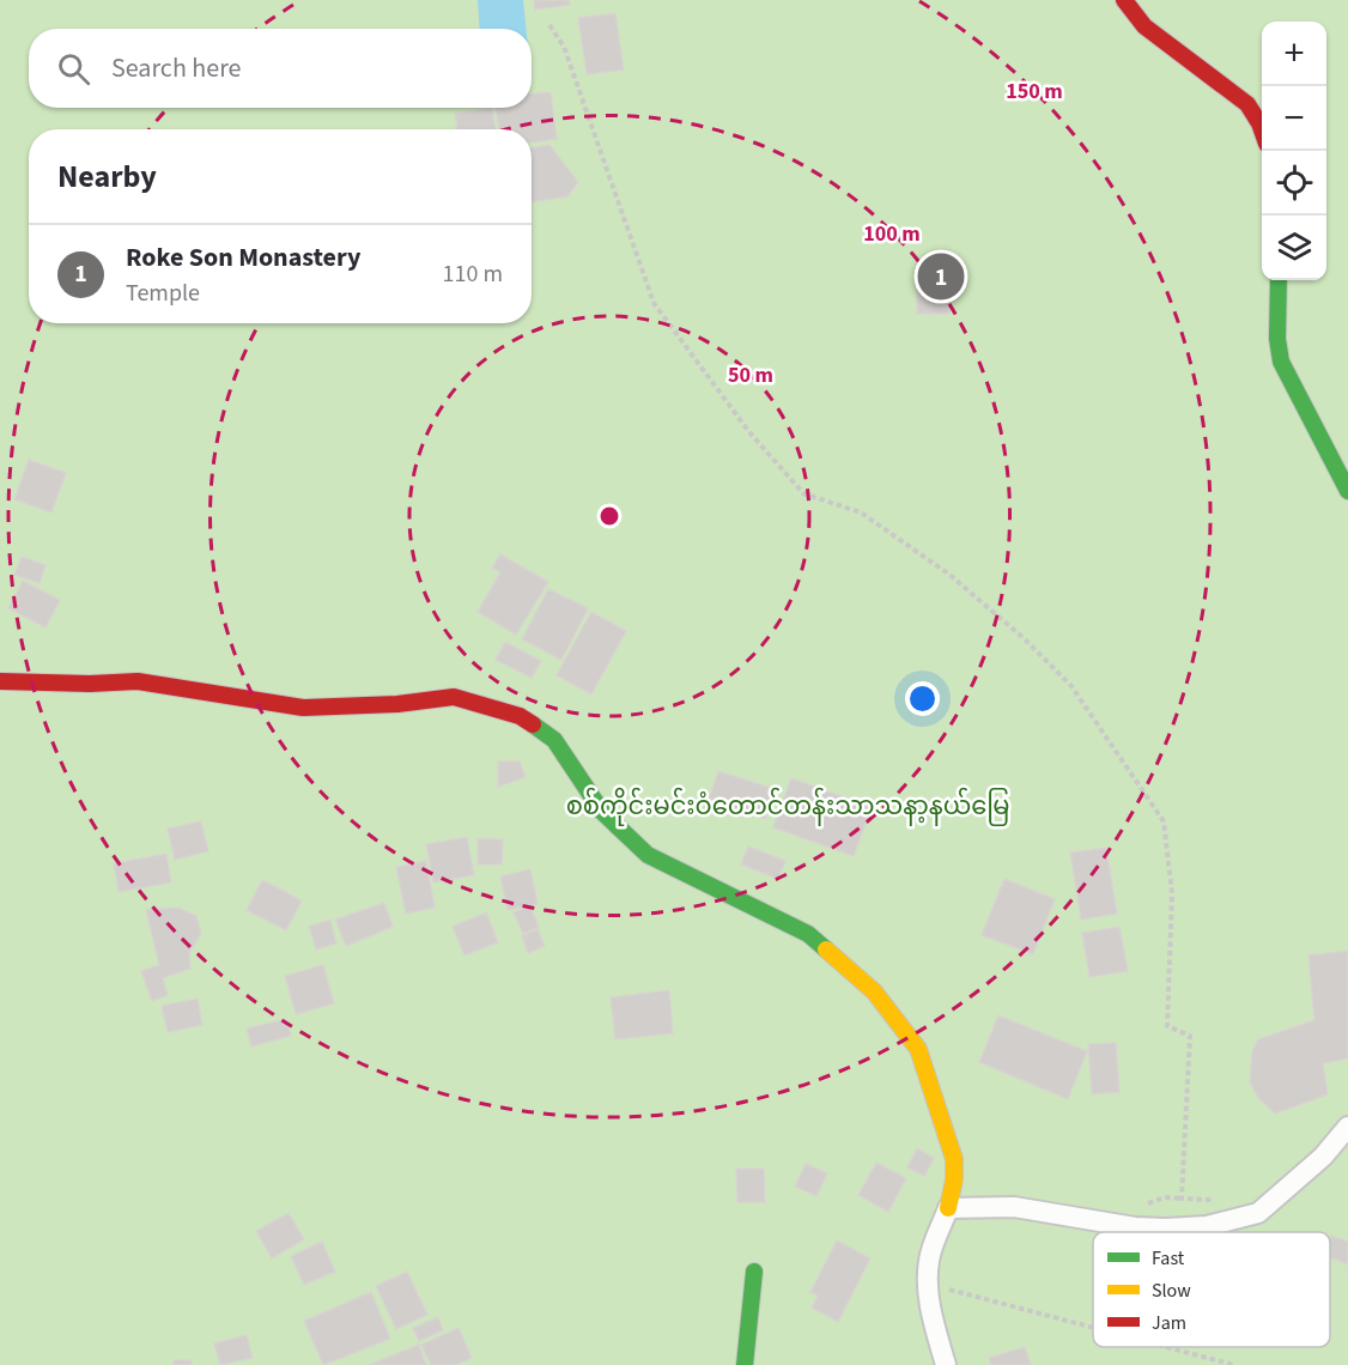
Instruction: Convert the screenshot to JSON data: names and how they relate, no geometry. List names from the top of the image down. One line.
{"parks":["စစ်ကိုင်းမင်းဝံတောင်တန်းသာသနာ့နယ်မြေ"],"legend":["Fast","Slow","Jam"],"page":{"map_buttons":["+","−"],"search":"Search here","heading":"Nearby","list":[{"mark":"1","name":"Roke Son Monastery","note":"Temple","value":"110 m"}],"pins":"1"},"rings":["150 m","100 m","50 m"]}
